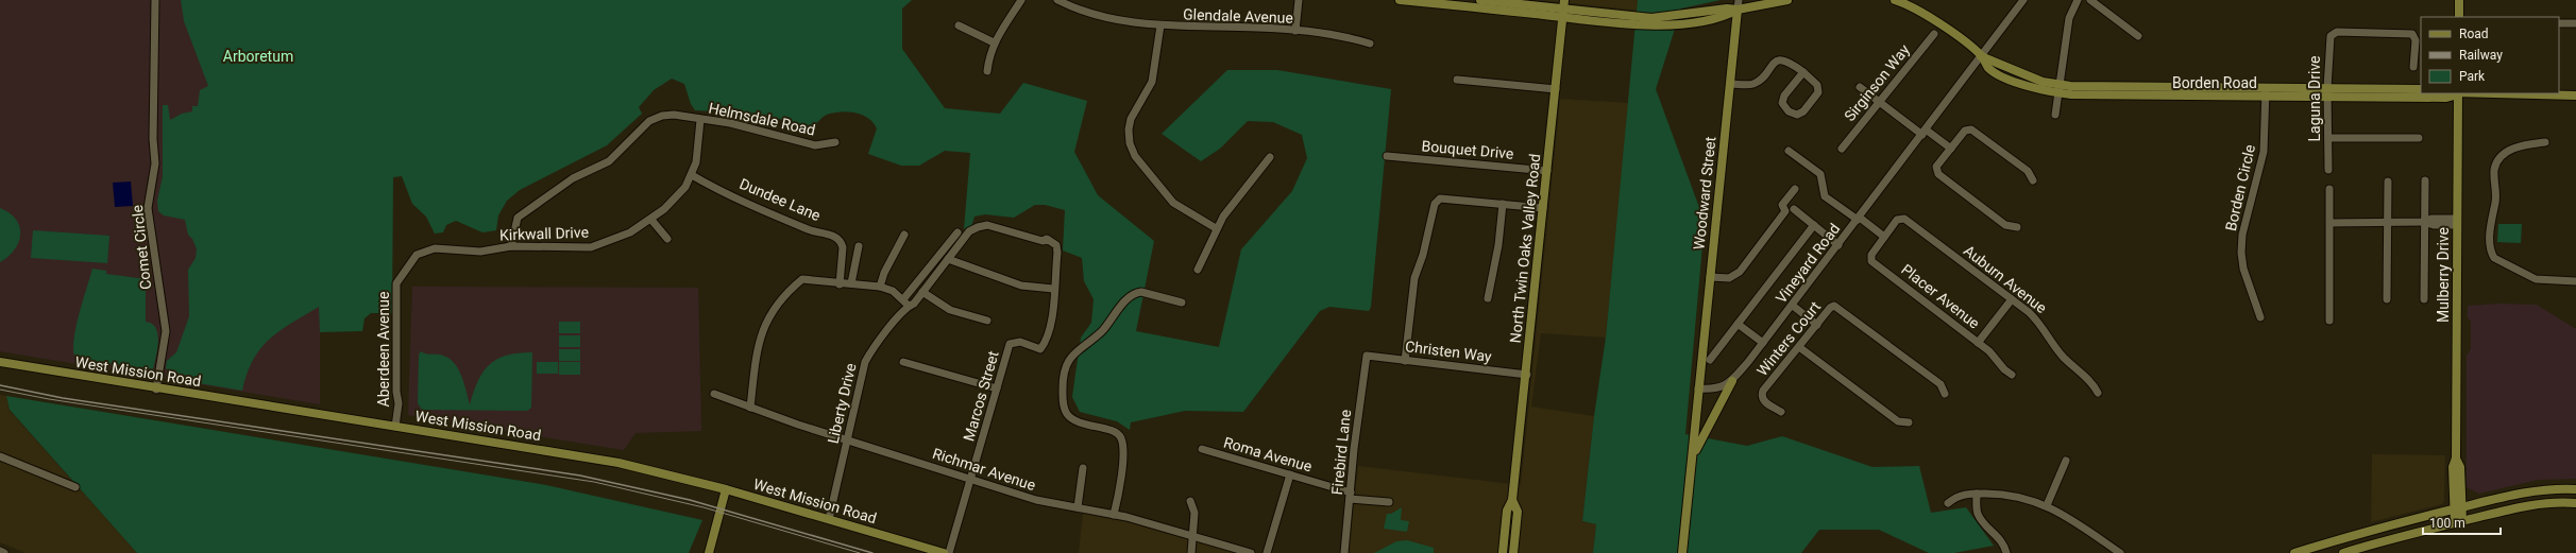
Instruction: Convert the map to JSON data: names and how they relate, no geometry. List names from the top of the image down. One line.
{"streets":{"main road":["Borden Road","Woodward Street","North Twin Oaks Valley Road","Mulberry Drive","West Mission Road"],"street":["Glendale Avenue","Sirginson Way","Laguna Drive","Helmsdale Road","Bouquet Drive","Borden Circle","Dundee Lane","Kirkwall Drive","Comet Circle","Vineyard Road","Auburn Avenue","Placer Avenue","Winters Court","Aberdeen Avenue","Christen Way","Marcos Street","Liberty Drive","Firebird Lane","Roma Avenue","Richmar Avenue"]},"crossings":[["Borden Road","Laguna Drive"],["Borden Road","Borden Circle"],["Borden Road","Vineyard Road"],["Borden Road","Mulberry Drive"],["Helmsdale Road","Kirkwall Drive"],["Bouquet Drive","North Twin Oaks Valley Road"],["Woodward Street","Vineyard Road"],["Dundee Lane","Kirkwall Drive"],["Kirkwall Drive","Aberdeen Avenue"],["Comet Circle","West Mission Road"],["North Twin Oaks Valley Road","Christen Way"],["Auburn Avenue","Placer Avenue"],["Aberdeen Avenue","West Mission Road"],["Christen Way","Firebird Lane"],["West Mission Road","Liberty Drive"],["Marcos Street","Liberty Drive"],["Marcos Street","Richmar Avenue"],["Liberty Drive","Richmar Avenue"],["Firebird Lane","Roma Avenue"]],"parks":["Arboretum"],"legend":["Road","Railway","Park"],"scale_bar":"100 m"}
